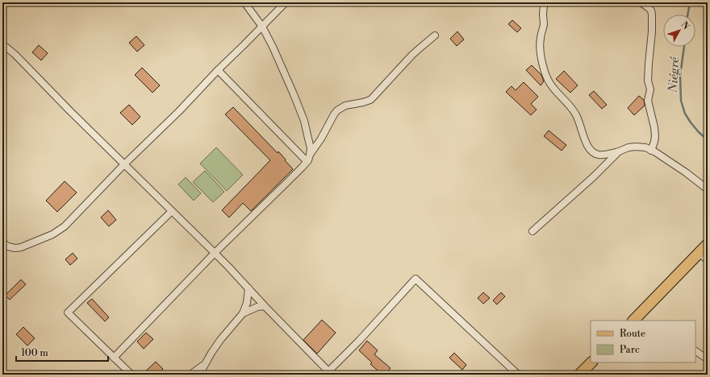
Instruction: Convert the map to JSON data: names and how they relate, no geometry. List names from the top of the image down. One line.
{"water":["Niégré"],"legend":["Route","Parc"],"scale_bar":"100 m","north":"top right"}
